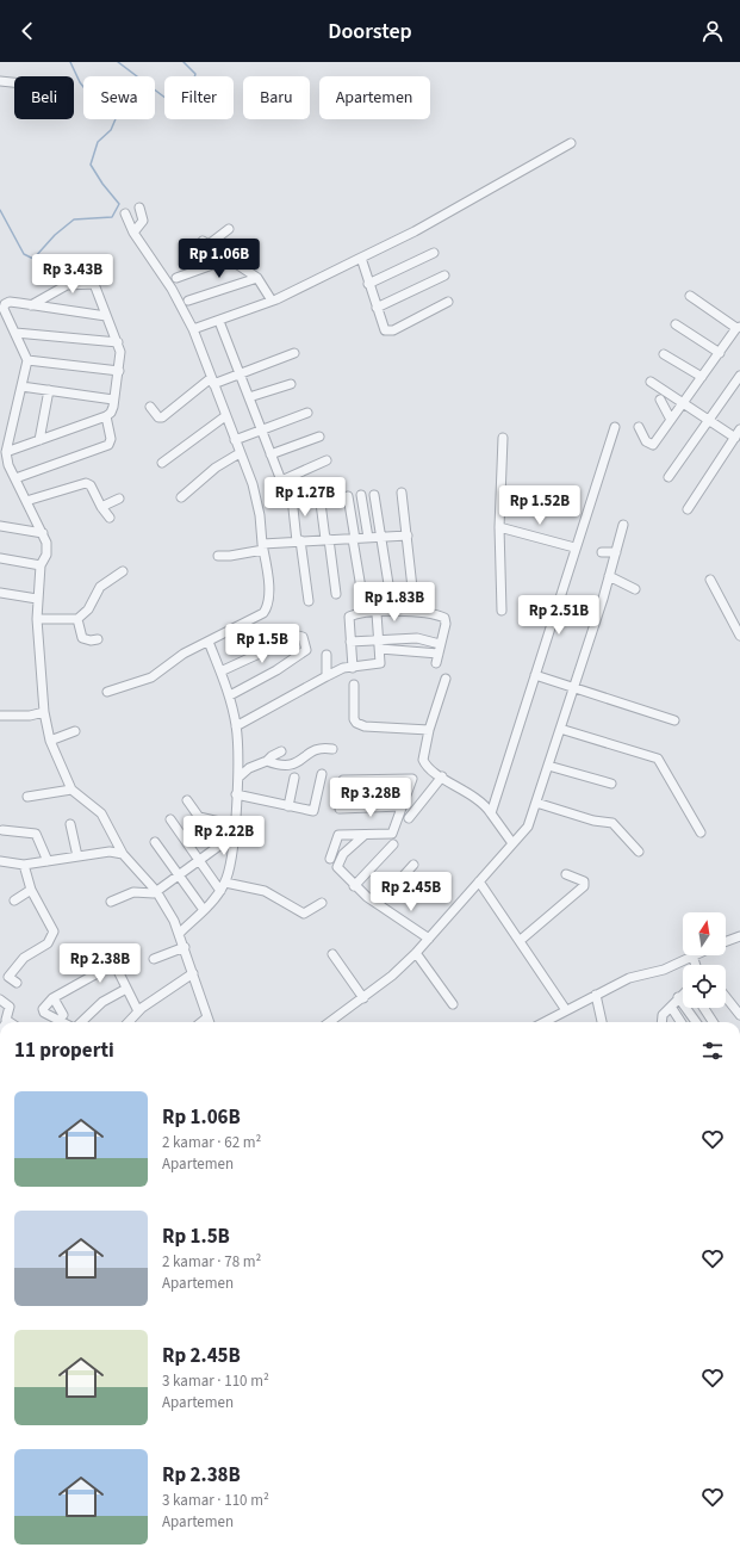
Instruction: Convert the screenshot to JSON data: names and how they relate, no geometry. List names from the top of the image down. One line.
{"north":"top","page":{"header":"Doorstep","chip":["Beli","Sewa","Filter","Baru","Apartemen"],"price":["Rp 1.06B","Rp 3.43B","Rp 1.27B","Rp 1.52B","Rp 1.83B","Rp 2.51B","Rp 1.5B","Rp 3.28B","Rp 2.22B","Rp 2.45B","Rp 2.38B"],"heading":"11 properti","list":[{"name":"Rp 1.06B","note":"2 kamar · 62 m² · Apartemen"},{"name":"Rp 1.5B","note":"2 kamar · 78 m² · Apartemen"},{"name":"Rp 2.45B","note":"3 kamar · 110 m² · Apartemen"},{"name":"Rp 2.38B","note":"3 kamar · 110 m² · Apartemen"}]}}
